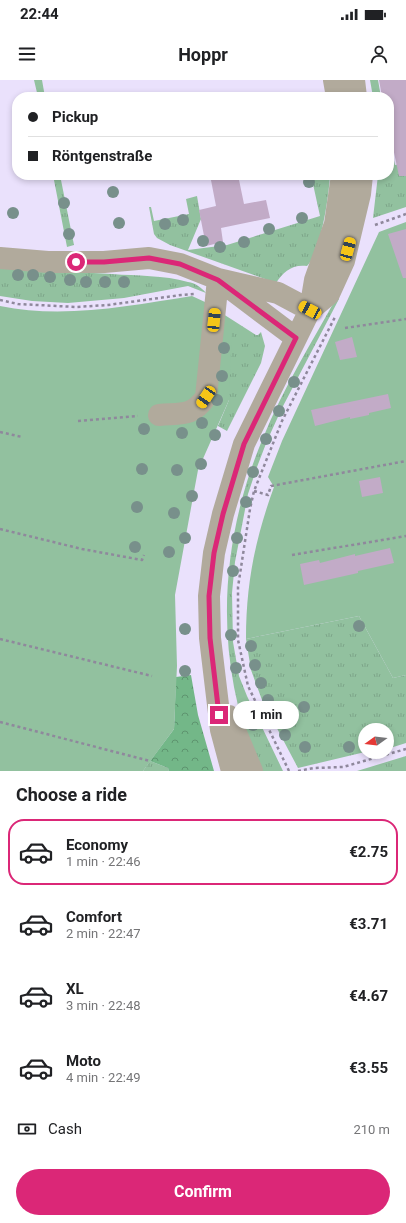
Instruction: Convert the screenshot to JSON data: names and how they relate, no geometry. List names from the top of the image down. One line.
{"north":"left","page":{"status":"22:44","header":"Hoppr","banner":["Pickup","Röntgenstraße"],"bubble":"1 min","heading":"Choose a ride","list":[{"name":"Economy","note":"1 min · 22:46","value":"€2.75"},{"name":"Comfort","note":"2 min · 22:47","value":"€3.71"},{"name":"XL","note":"3 min · 22:48","value":"€4.67"},{"name":"Moto","note":"4 min · 22:49","value":"€3.55"}],"pay":["Cash","210 m"],"buttons":"Confirm"}}
